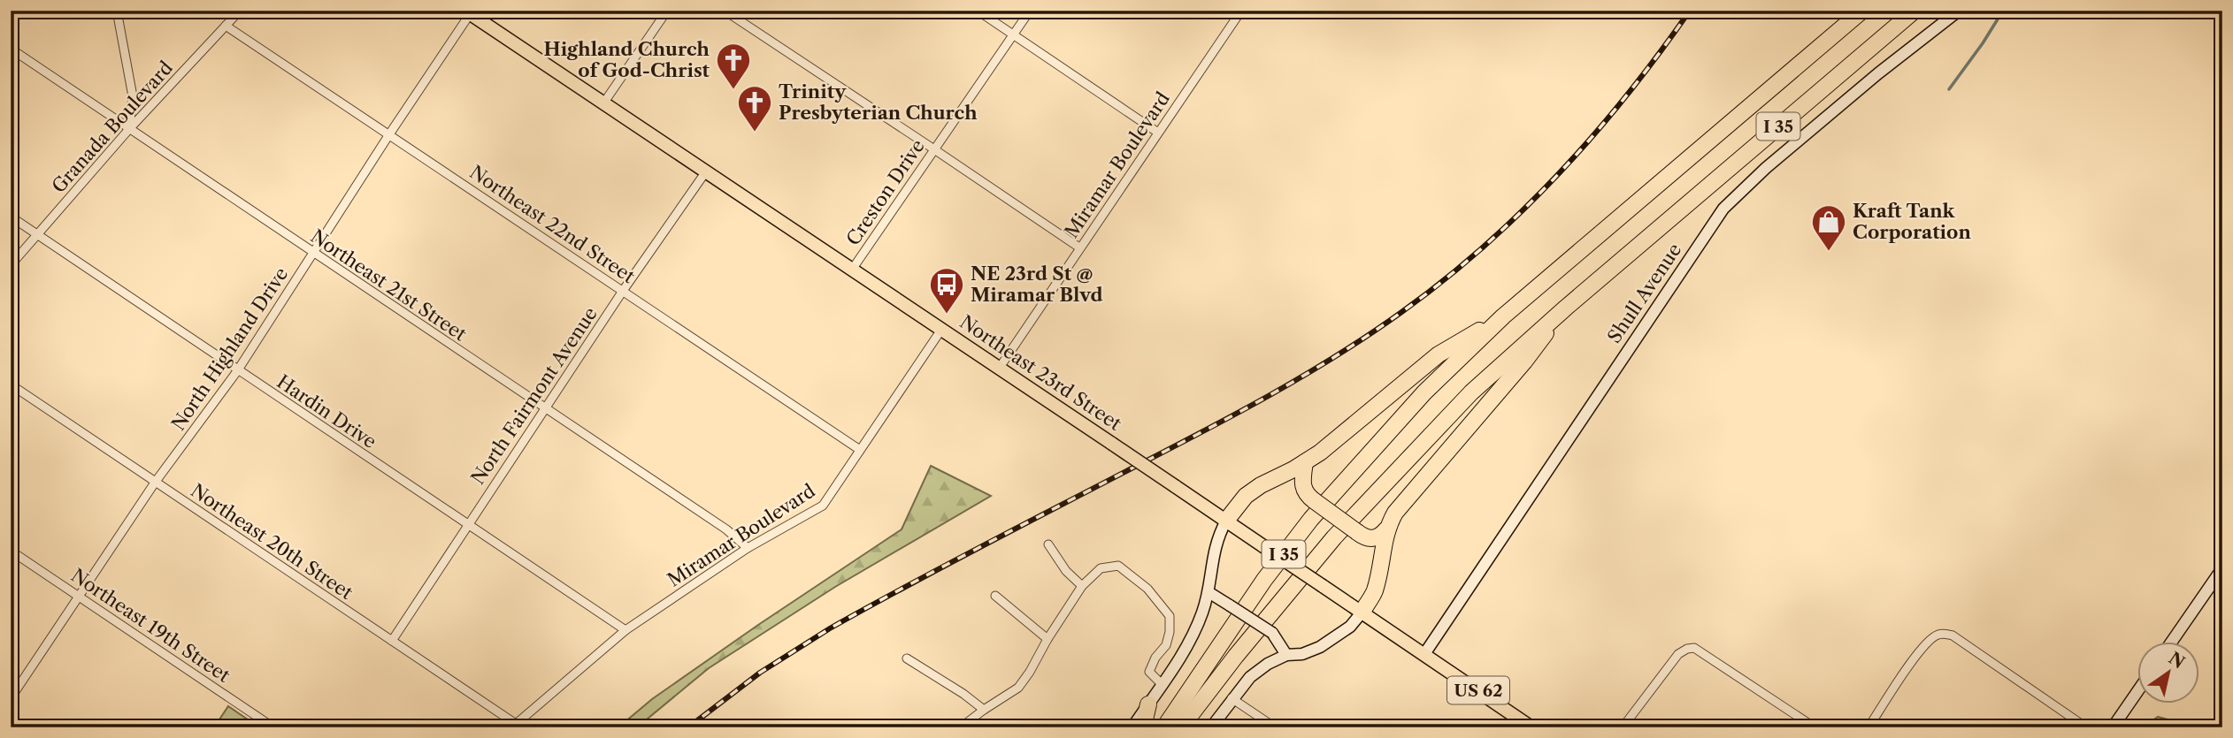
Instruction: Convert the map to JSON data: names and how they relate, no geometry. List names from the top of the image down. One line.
{"streets":{"highway":["I 35"],"main road":["Northeast 23rd Street","US 62"],"street":["Granada Boulevard","Miramar Boulevard","Creston Drive","Northeast 22nd Street","Northeast 21st Street","Shull Avenue","North Highland Drive","North Fairmont Avenue","Hardin Drive","Northeast 20th Street","Northeast 19th Street"]},"crossings":[["Granada Boulevard","Northeast 22nd Street"],["Granada Boulevard","Northeast 21st Street"],["Granada Boulevard","Hardin Drive"],["Miramar Boulevard","Northeast 22nd Street"],["Miramar Boulevard","Northeast 21st Street"],["Miramar Boulevard","Northeast 23rd Street"],["Miramar Boulevard","Hardin Drive"],["Miramar Boulevard","Northeast 20th Street"],["Creston Drive","Northeast 23rd Street"],["Northeast 22nd Street","North Highland Drive"],["Northeast 22nd Street","North Fairmont Avenue"],["Northeast 21st Street","North Highland Drive"],["Northeast 21st Street","North Fairmont Avenue"],["Shull Avenue","Northeast 23rd Street"],["North Highland Drive","Northeast 23rd Street"],["North Highland Drive","Hardin Drive"],["North Highland Drive","Northeast 20th Street"],["North Highland Drive","Northeast 19th Street"],["Northeast 23rd Street","North Fairmont Avenue"],["North Fairmont Avenue","Hardin Drive"],["North Fairmont Avenue","Northeast 20th Street"]],"places":{"church":["Highland Church of God-Christ","Trinity Presbyterian Church"],"shop":["Kraft Tank Corporation"],"bus stop":["NE 23rd St @ Miramar Blvd"]},"north":"top right"}
